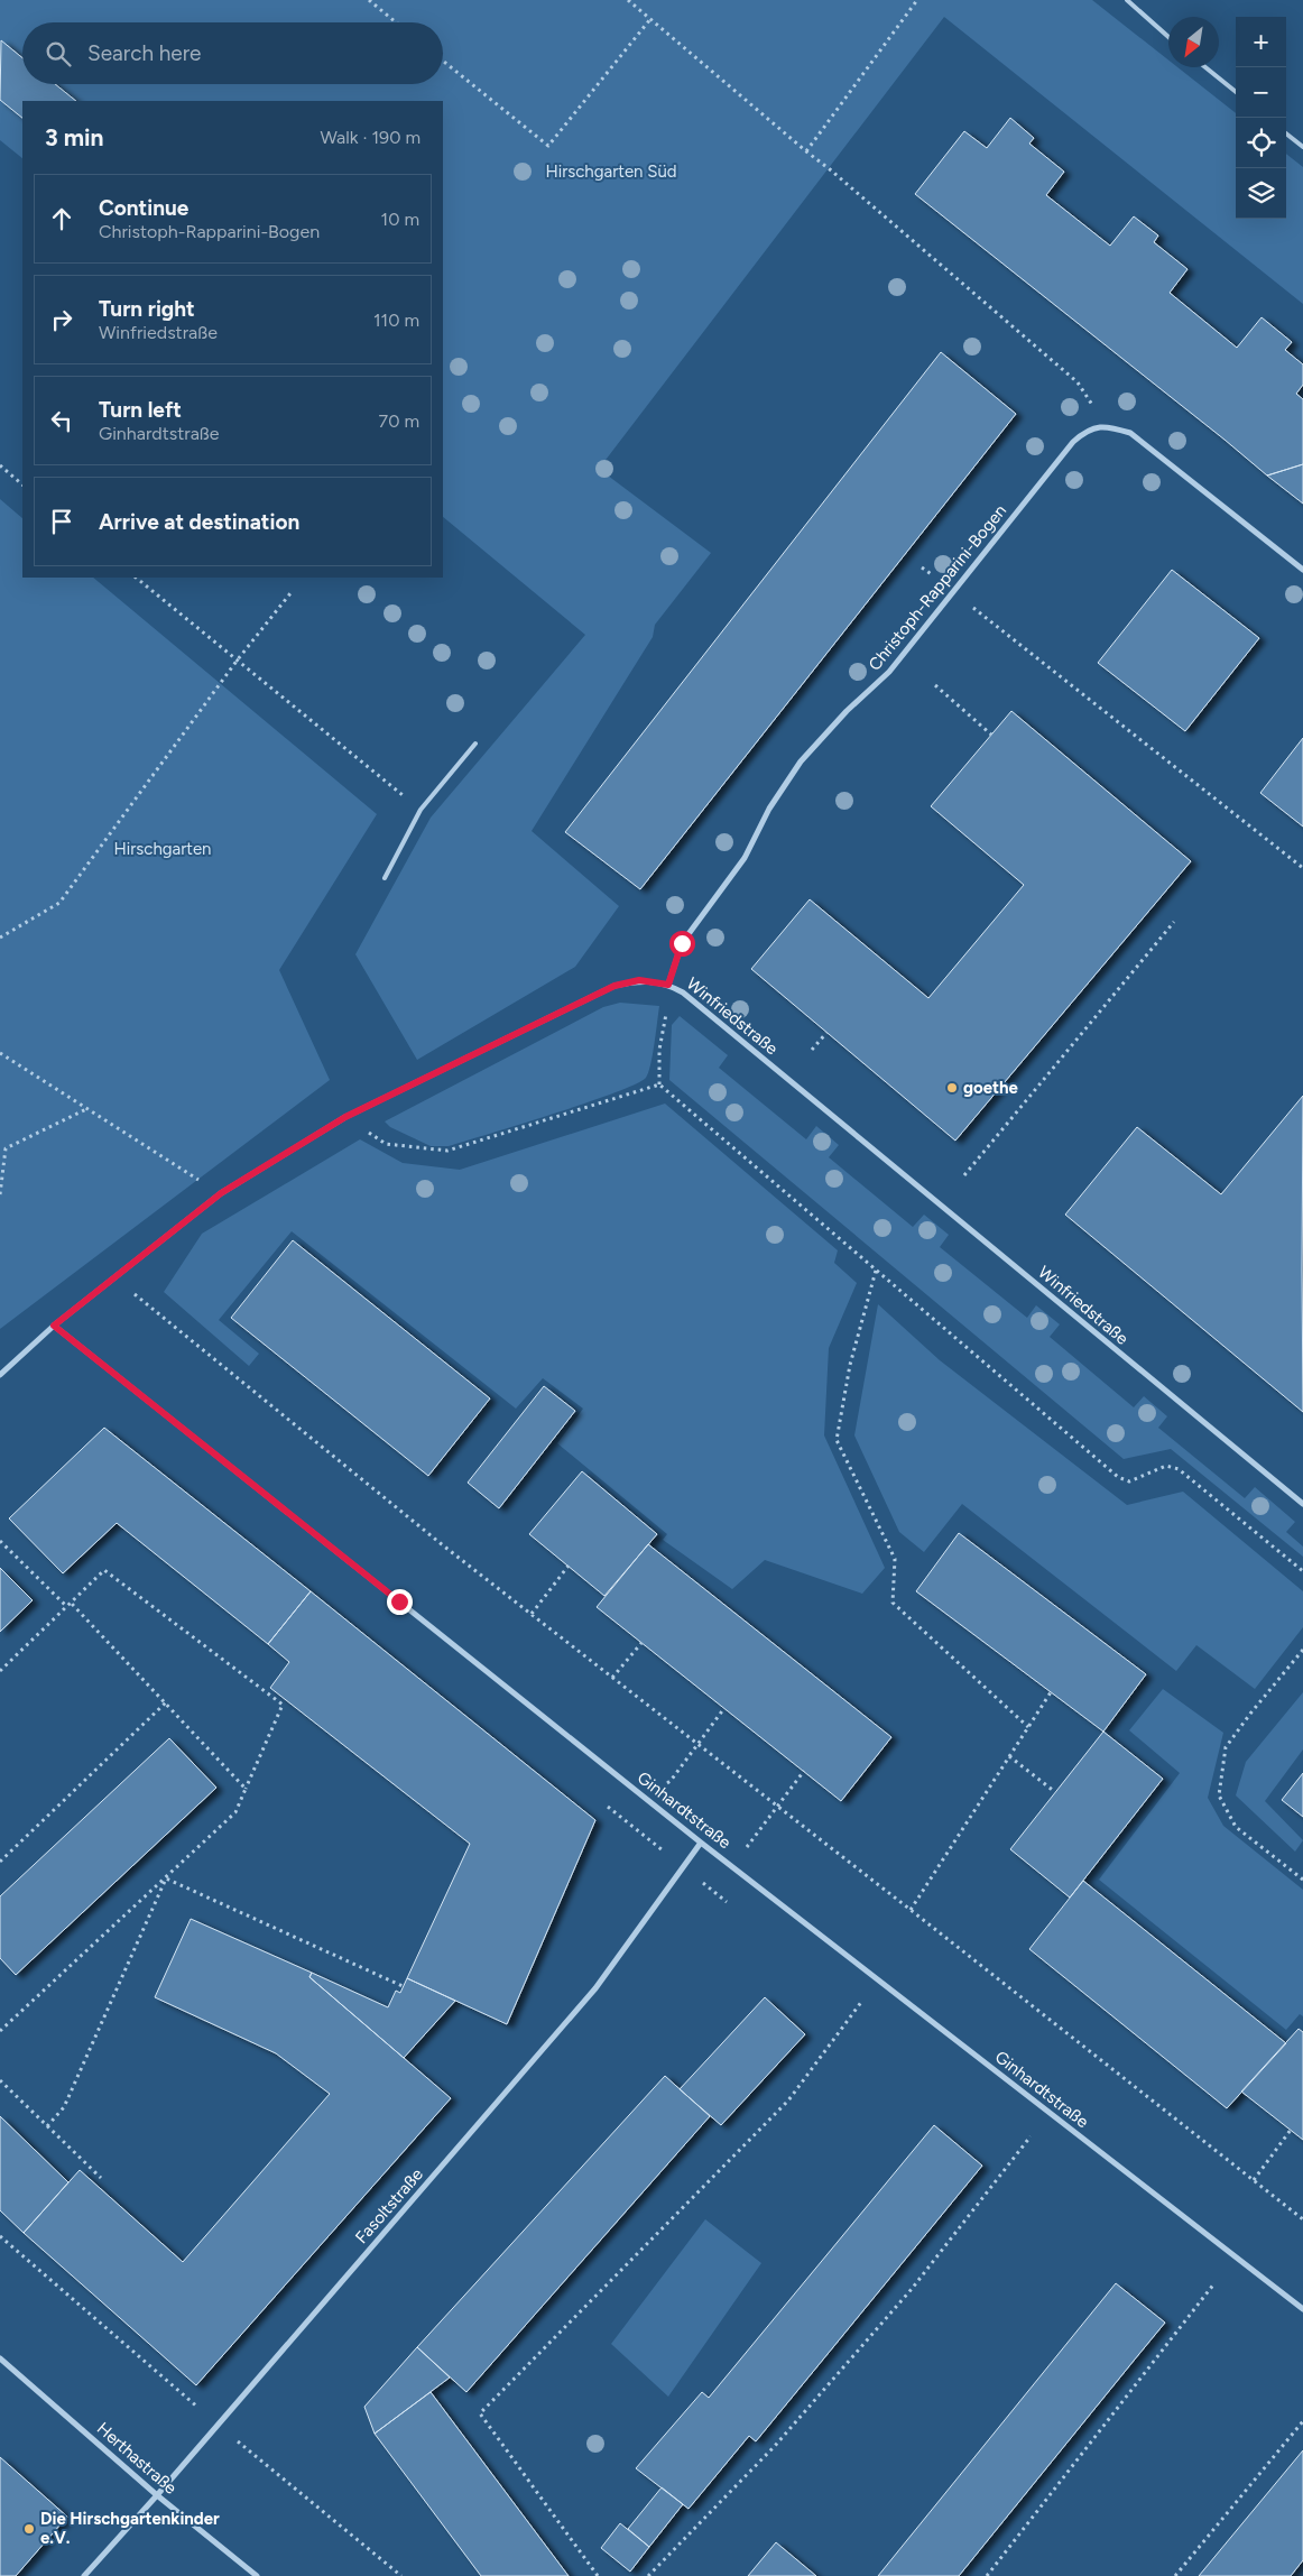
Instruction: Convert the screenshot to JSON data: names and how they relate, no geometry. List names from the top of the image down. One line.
{"streets":{"street":["Christoph-Rapparini-Bogen","Winfriedstraße","Ginhardtstraße","Fasoltstraße","Herthastraße"]},"crossings":[["Christoph-Rapparini-Bogen","Winfriedstraße"],["Winfriedstraße","Ginhardtstraße"],["Ginhardtstraße","Fasoltstraße"],["Fasoltstraße","Herthastraße"]],"parks":["Hirschgarten Süd","Hirschgarten"],"places":["goethe","Die Hirschgartenkinder e.V."],"north":"bottom left","page":{"map_buttons":["+","−"],"search":"Search here","heading":["3 min","Walk · 190 m"],"list":[["Continue","Christoph-Rapparini-Bogen","10 m"],["Turn right","Winfriedstraße","110 m"],["Turn left","Ginhardtstraße","70 m"],"Arrive at destination"]}}
